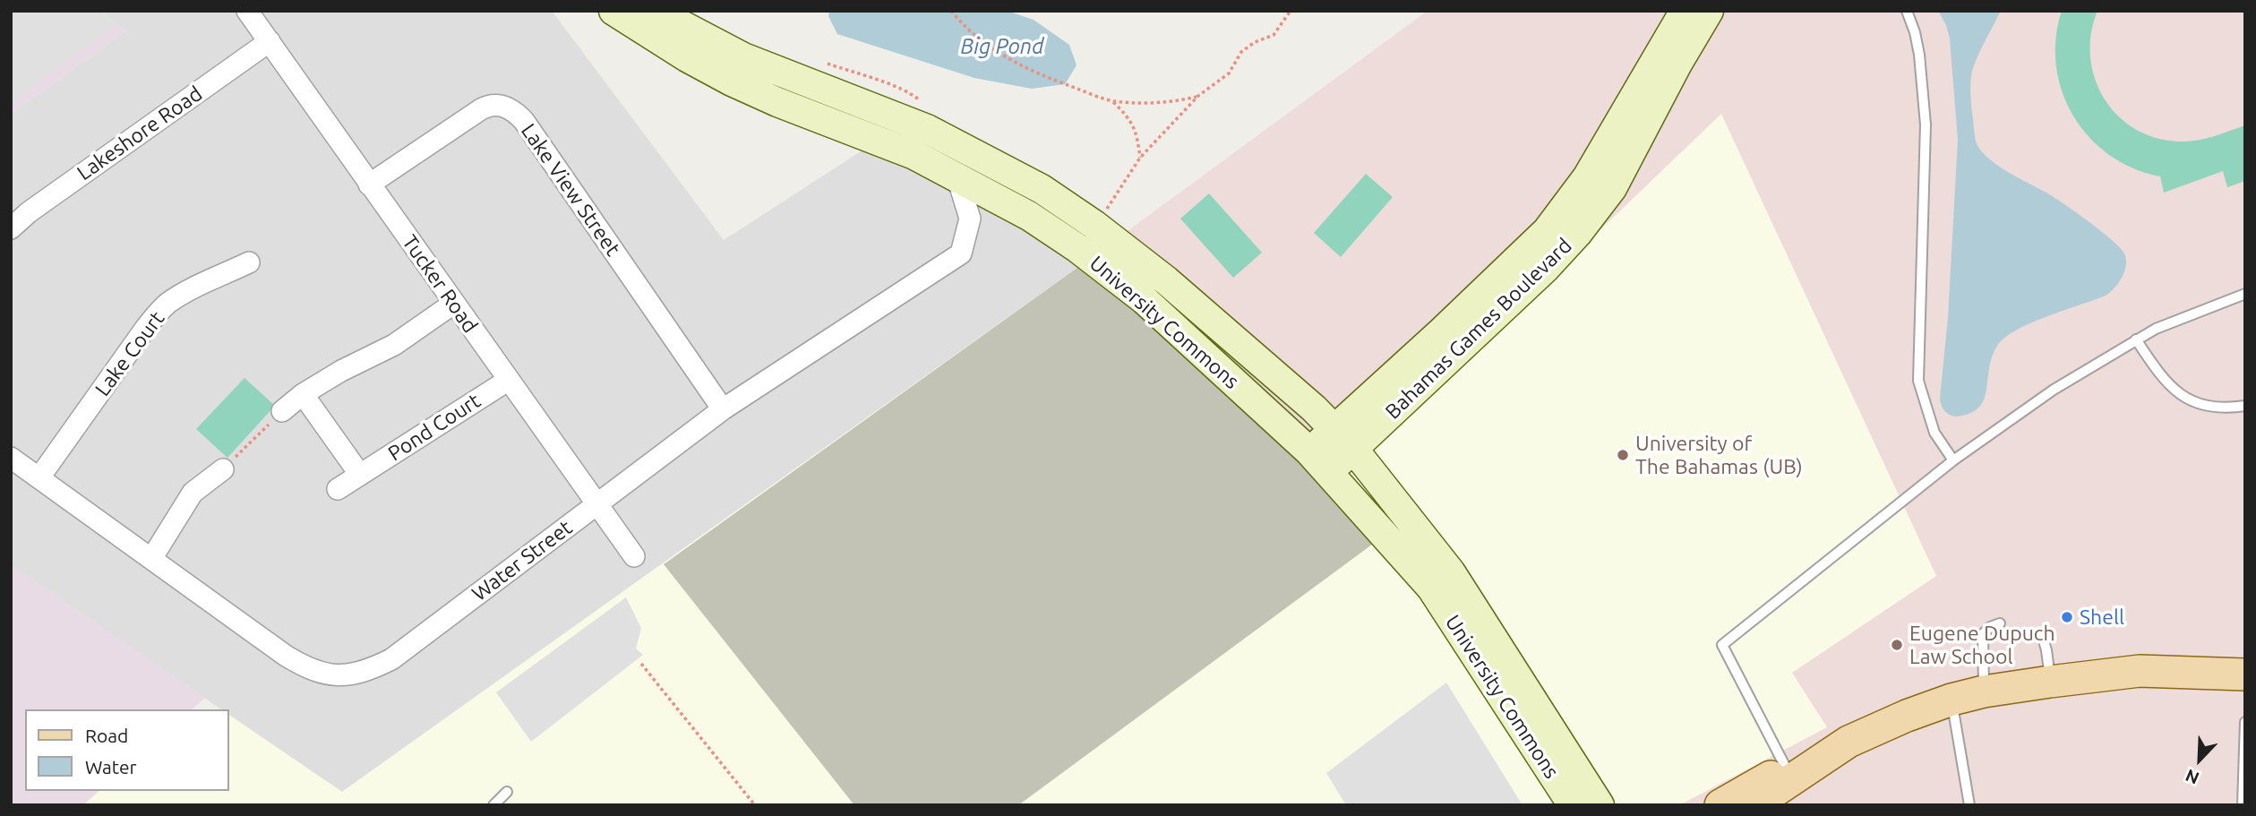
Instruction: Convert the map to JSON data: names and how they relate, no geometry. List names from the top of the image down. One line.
{"streets":{"main road":["University Commons","Bahamas Games Boulevard"],"street":["Lakeshore Road","Lake View Street","Tucker Road","Lake Court","Pond Court","Water Street"]},"crossings":[["Lakeshore Road","Tucker Road"],["Lake View Street","Tucker Road"],["Lake View Street","Water Street"],["Tucker Road","Pond Court"],["Tucker Road","Water Street"],["University Commons","Bahamas Games Boulevard"],["University Commons","Water Street"],["Lake Court","Water Street"]],"water":["Big Pond"],"places":["University of The Bahamas (UB)","Shell","Eugene Dupuch Law School"],"legend":["Road","Water"],"north":"bottom left"}
